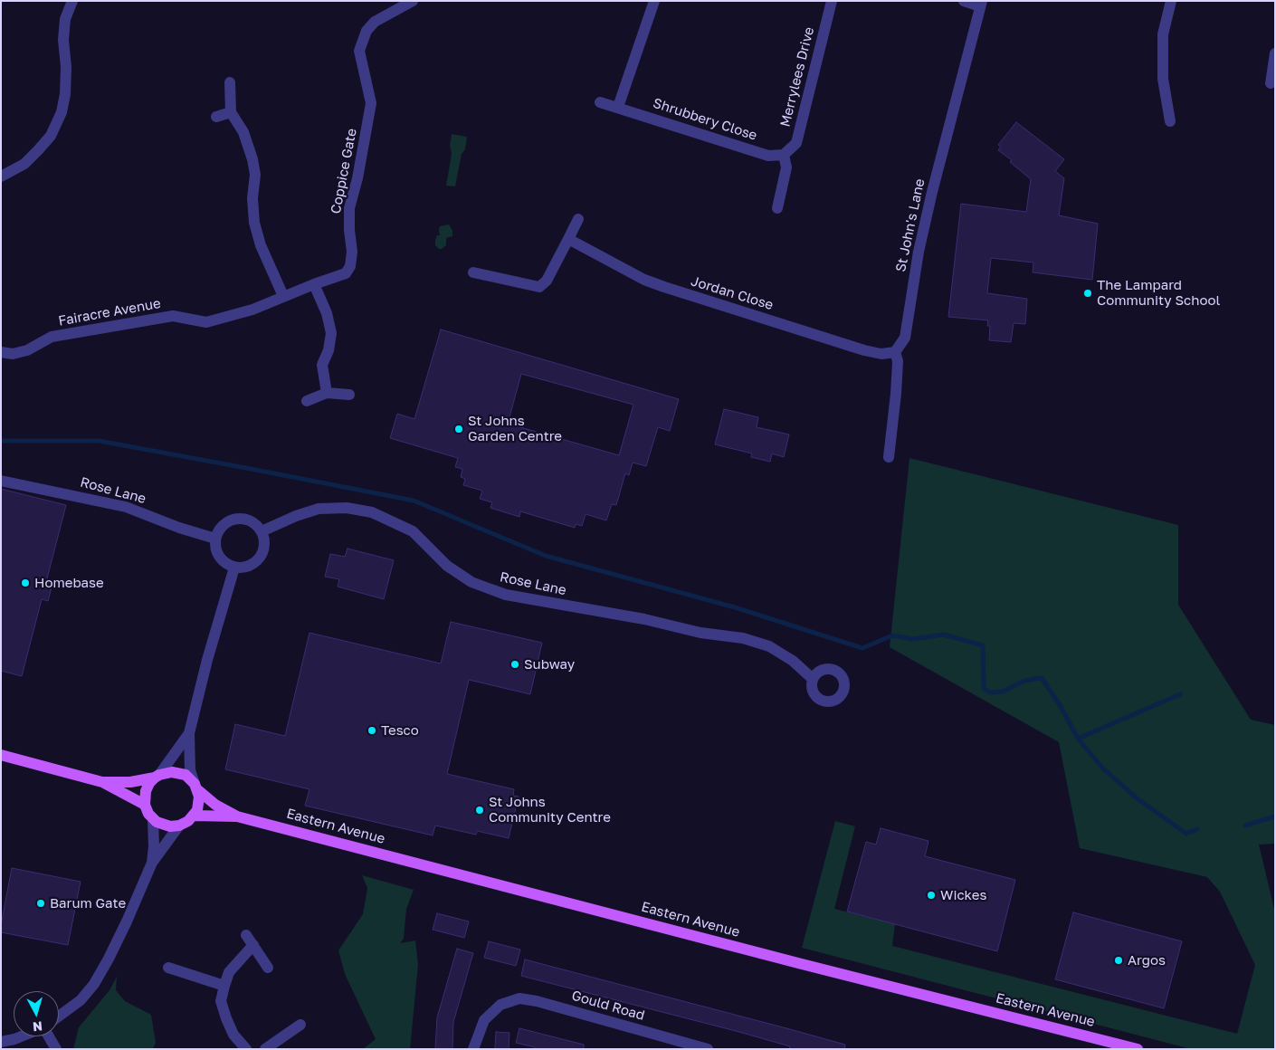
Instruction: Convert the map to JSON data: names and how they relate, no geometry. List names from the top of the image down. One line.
{"streets":{"main road":["Eastern Avenue"],"street":["Merrylees Drive","Shrubbery Close","Coppice Gate","St John's Lane","Jordan Close","Fairacre Avenue","Rose Lane","Gould Road"]},"crossings":[["Merrylees Drive","Shrubbery Close"],["Coppice Gate","Fairacre Avenue"],["St John's Lane","Jordan Close"]],"places":["The Lampard Community School","St Johns Garden Centre","Homebase","Subway","Tesco","St Johns Community Centre","Wickes","Barum Gate","Argos"],"north":"bottom"}
